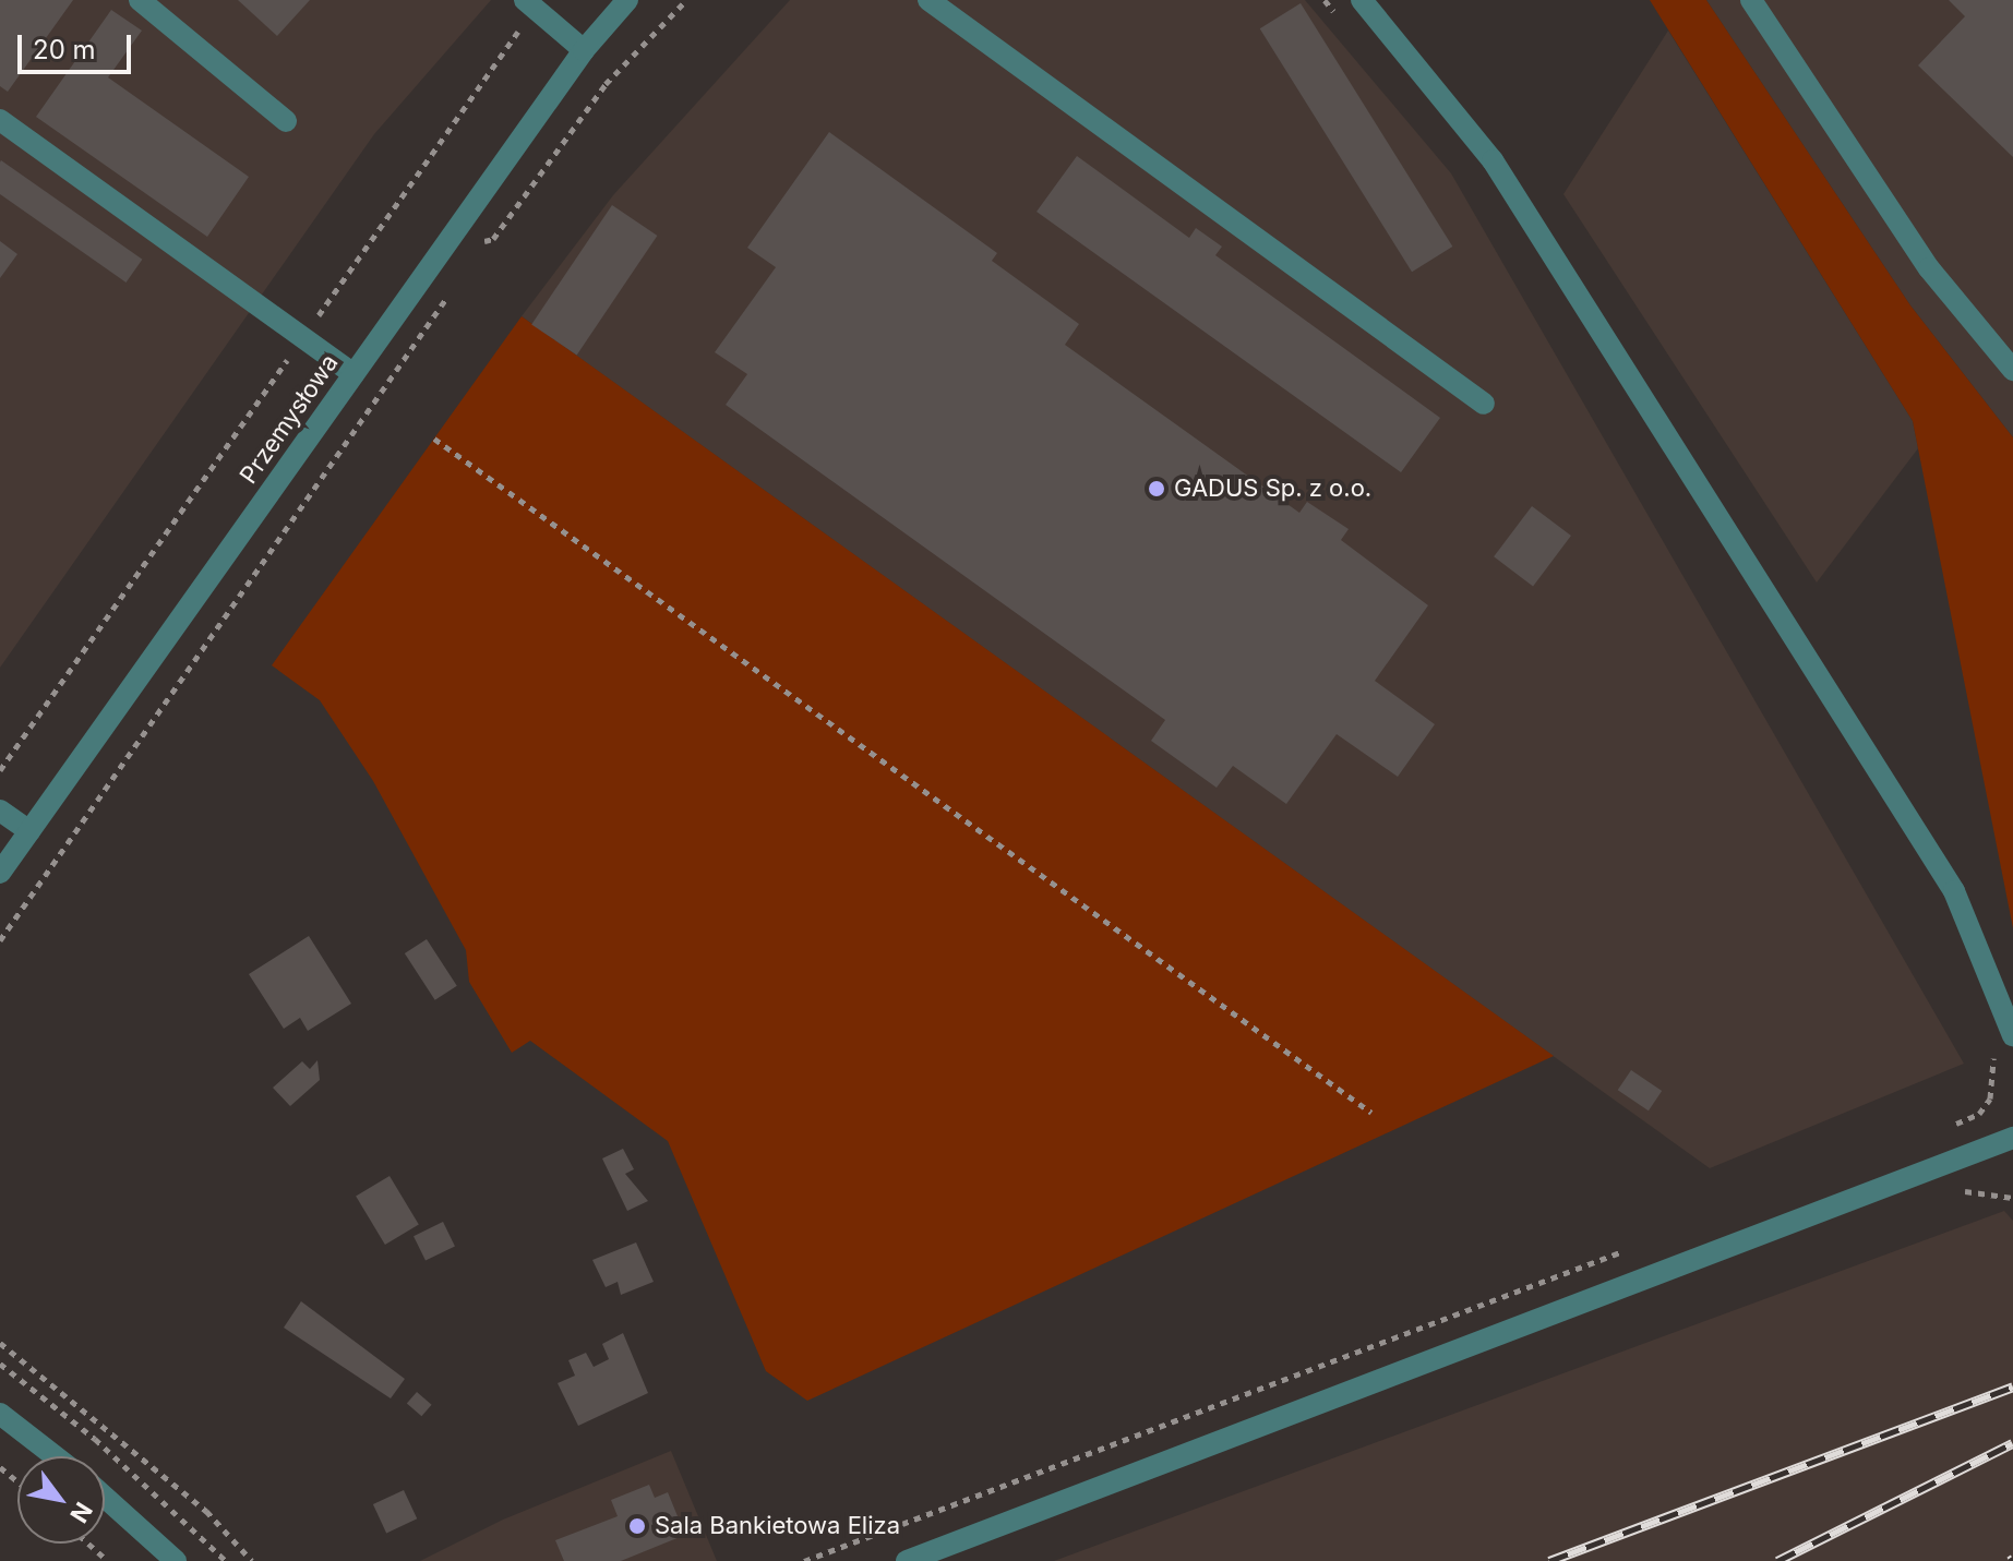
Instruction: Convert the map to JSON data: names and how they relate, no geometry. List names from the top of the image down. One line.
{"streets":{"street":["Przemysłowa"]},"places":["GADUS Sp. z o.o.","Sala Bankietowa Eliza"],"scale_bar":"20 m","north":"bottom right"}
